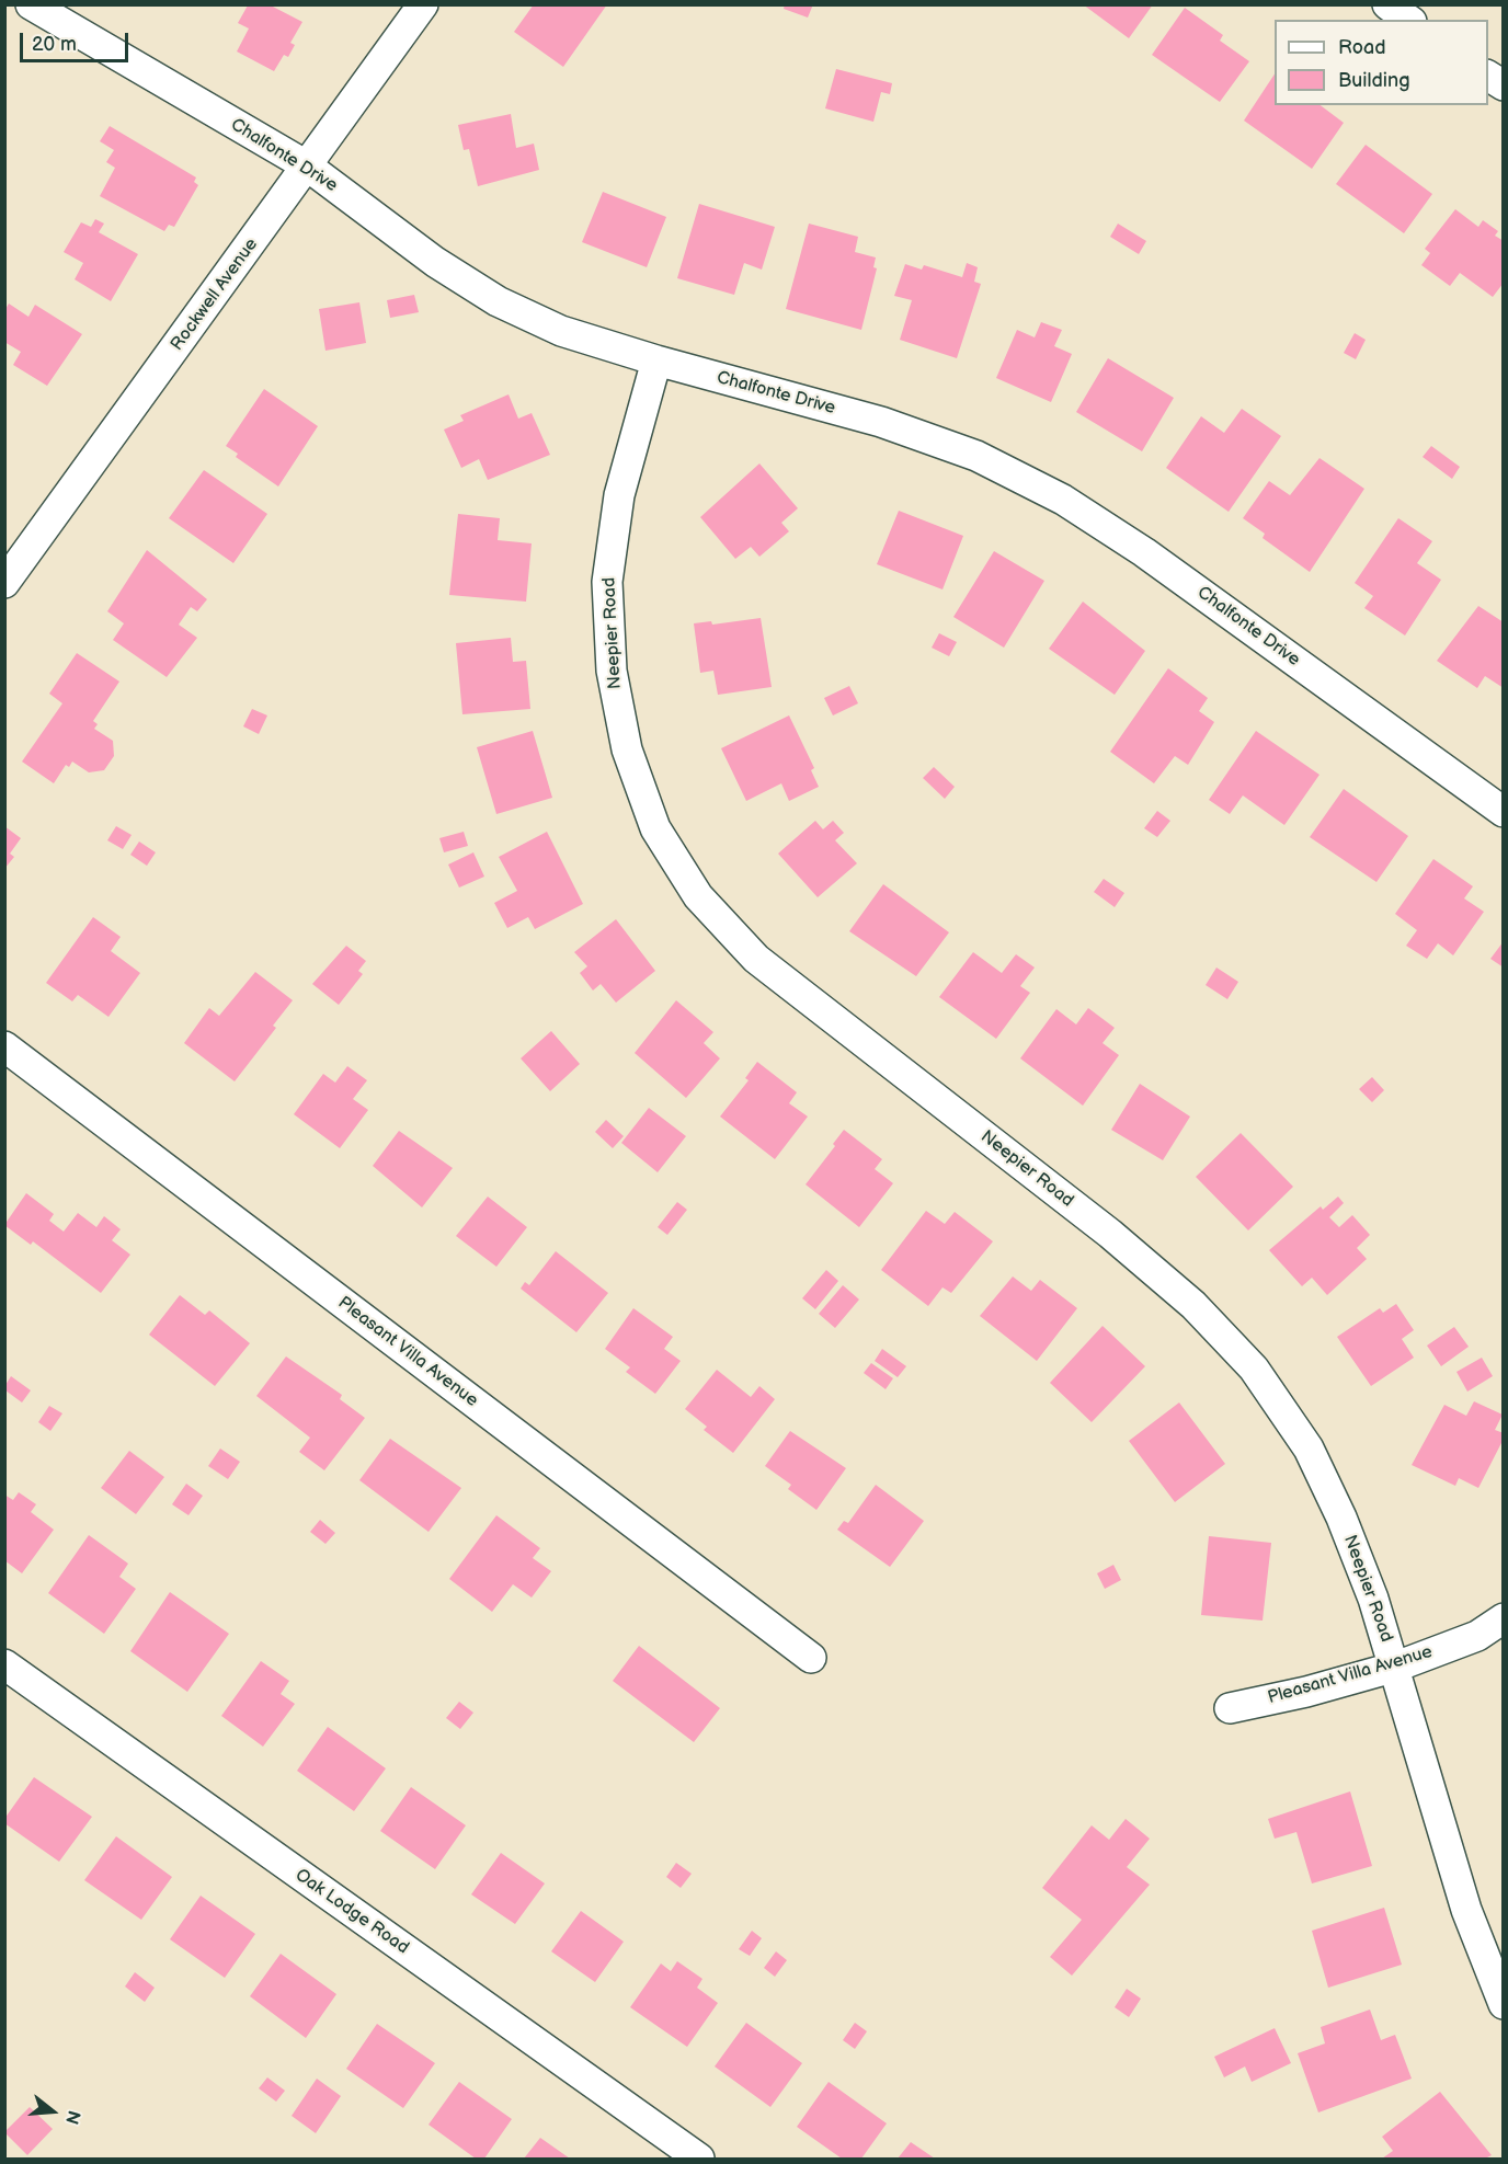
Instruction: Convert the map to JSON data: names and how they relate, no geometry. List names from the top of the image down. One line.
{"streets":{"street":["Chalfonte Drive","Rockwell Avenue","Neepier Road","Pleasant Villa Avenue","Oak Lodge Road"]},"crossings":[["Chalfonte Drive","Rockwell Avenue"],["Chalfonte Drive","Neepier Road"],["Neepier Road","Pleasant Villa Avenue"]],"legend":["Road","Building"],"scale_bar":"20 m","north":"right"}
